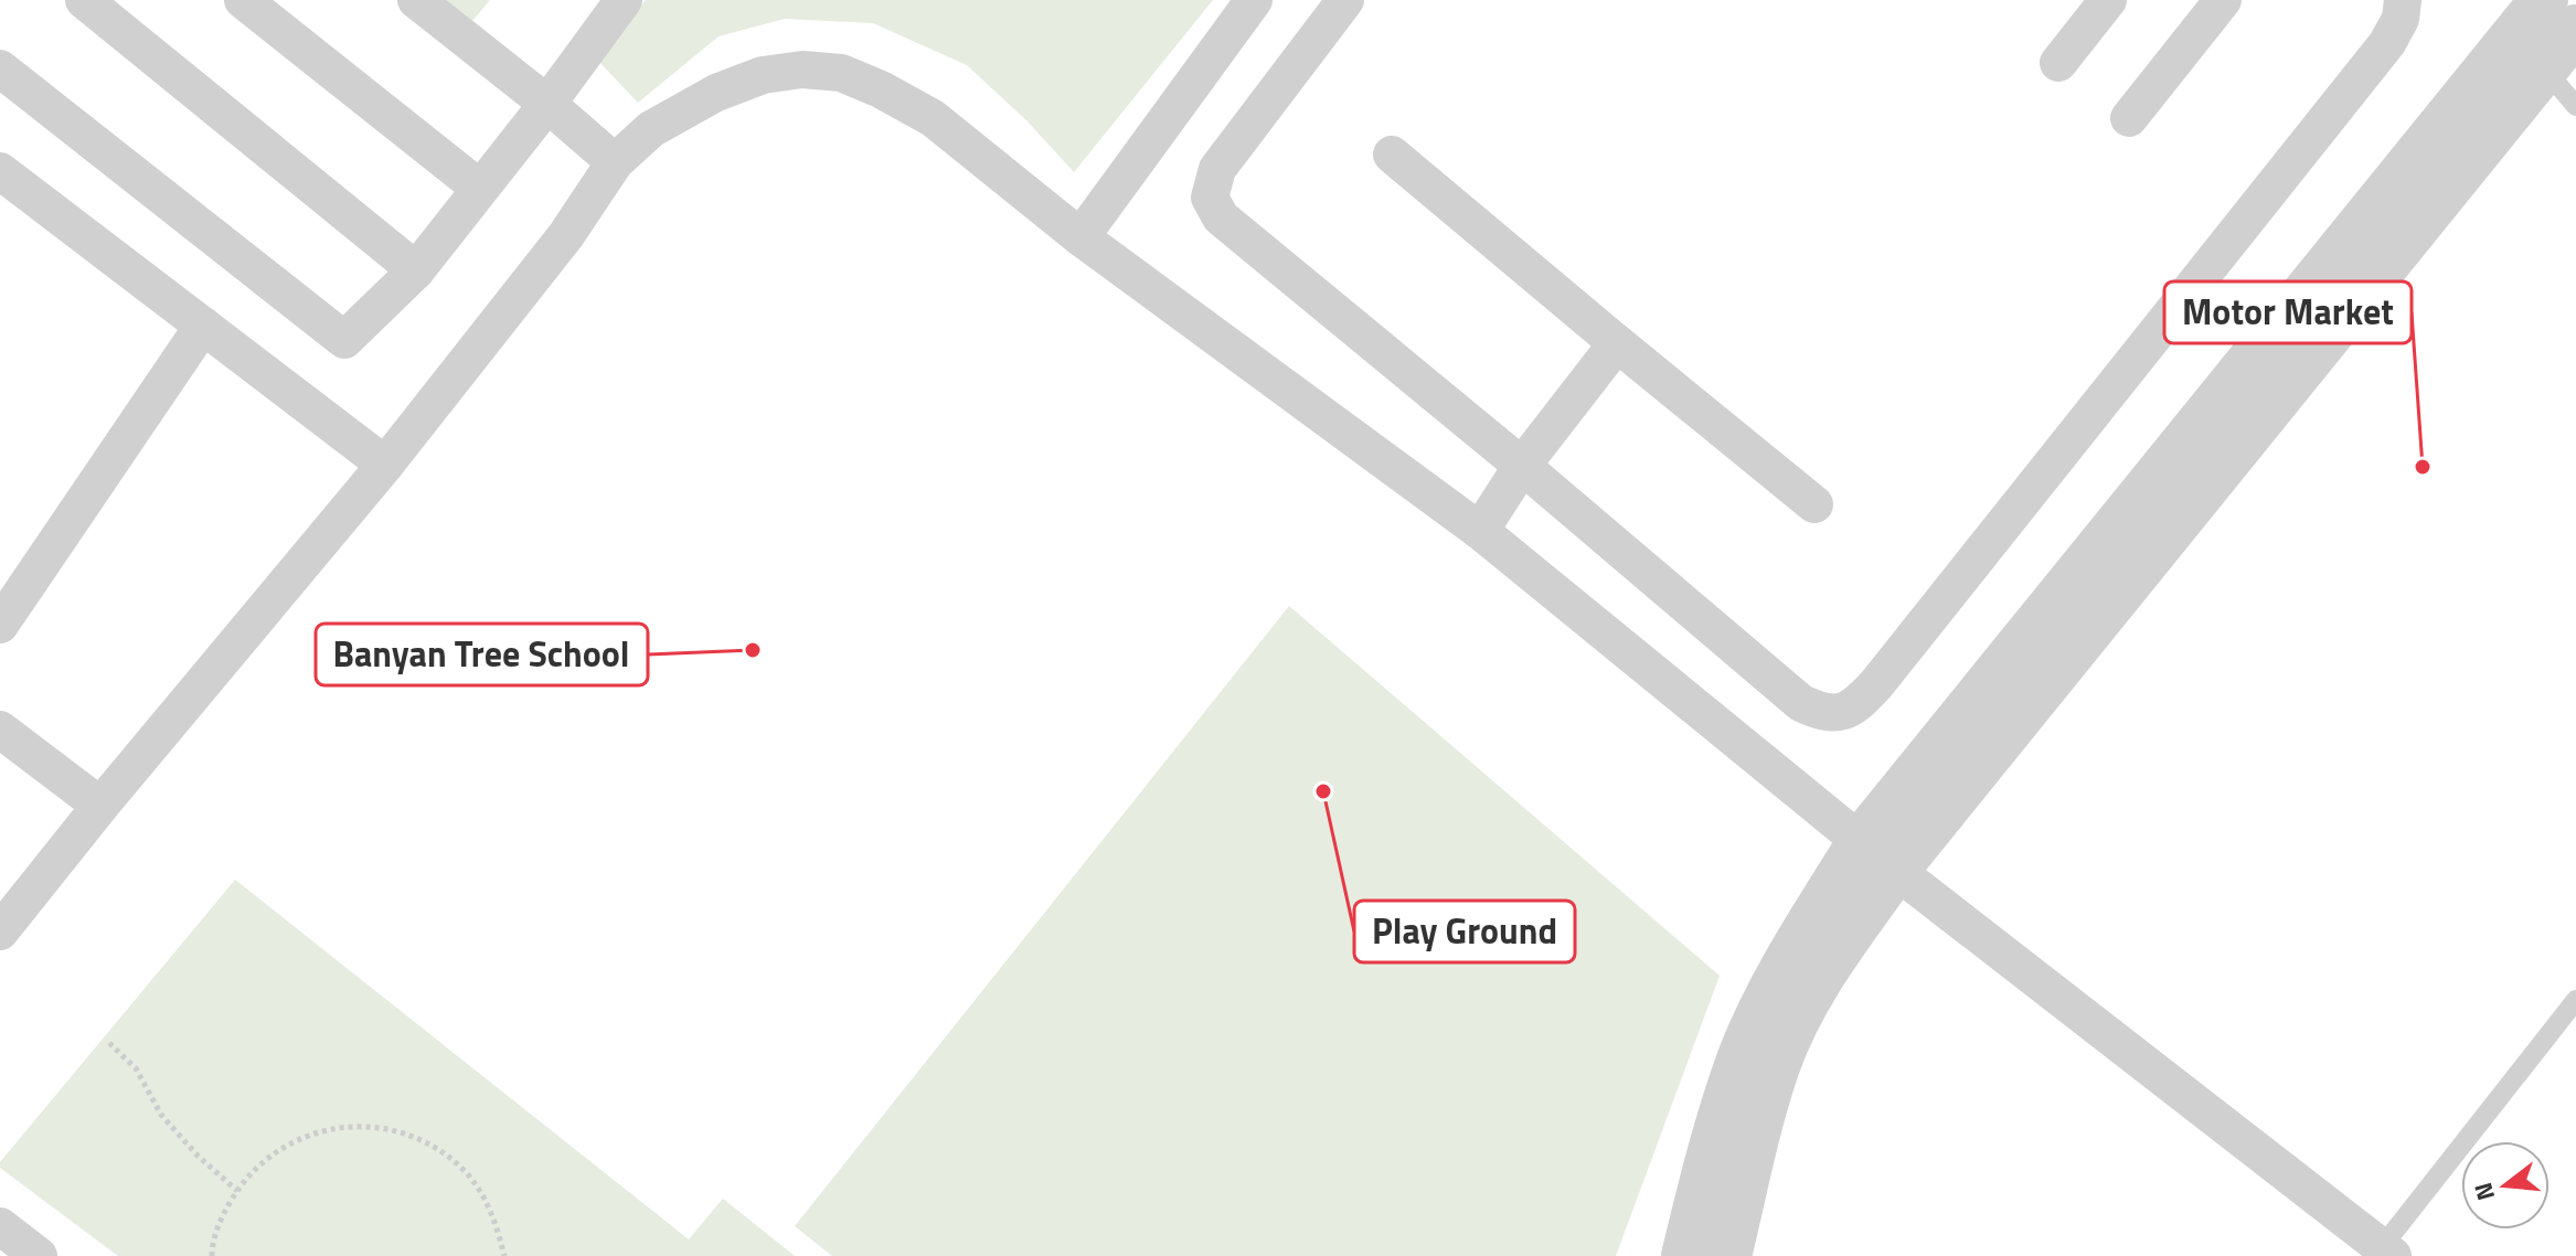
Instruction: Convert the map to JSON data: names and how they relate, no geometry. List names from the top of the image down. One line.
{"places":["Motor Market","Banyan Tree School","Play Ground"],"north":"left"}
